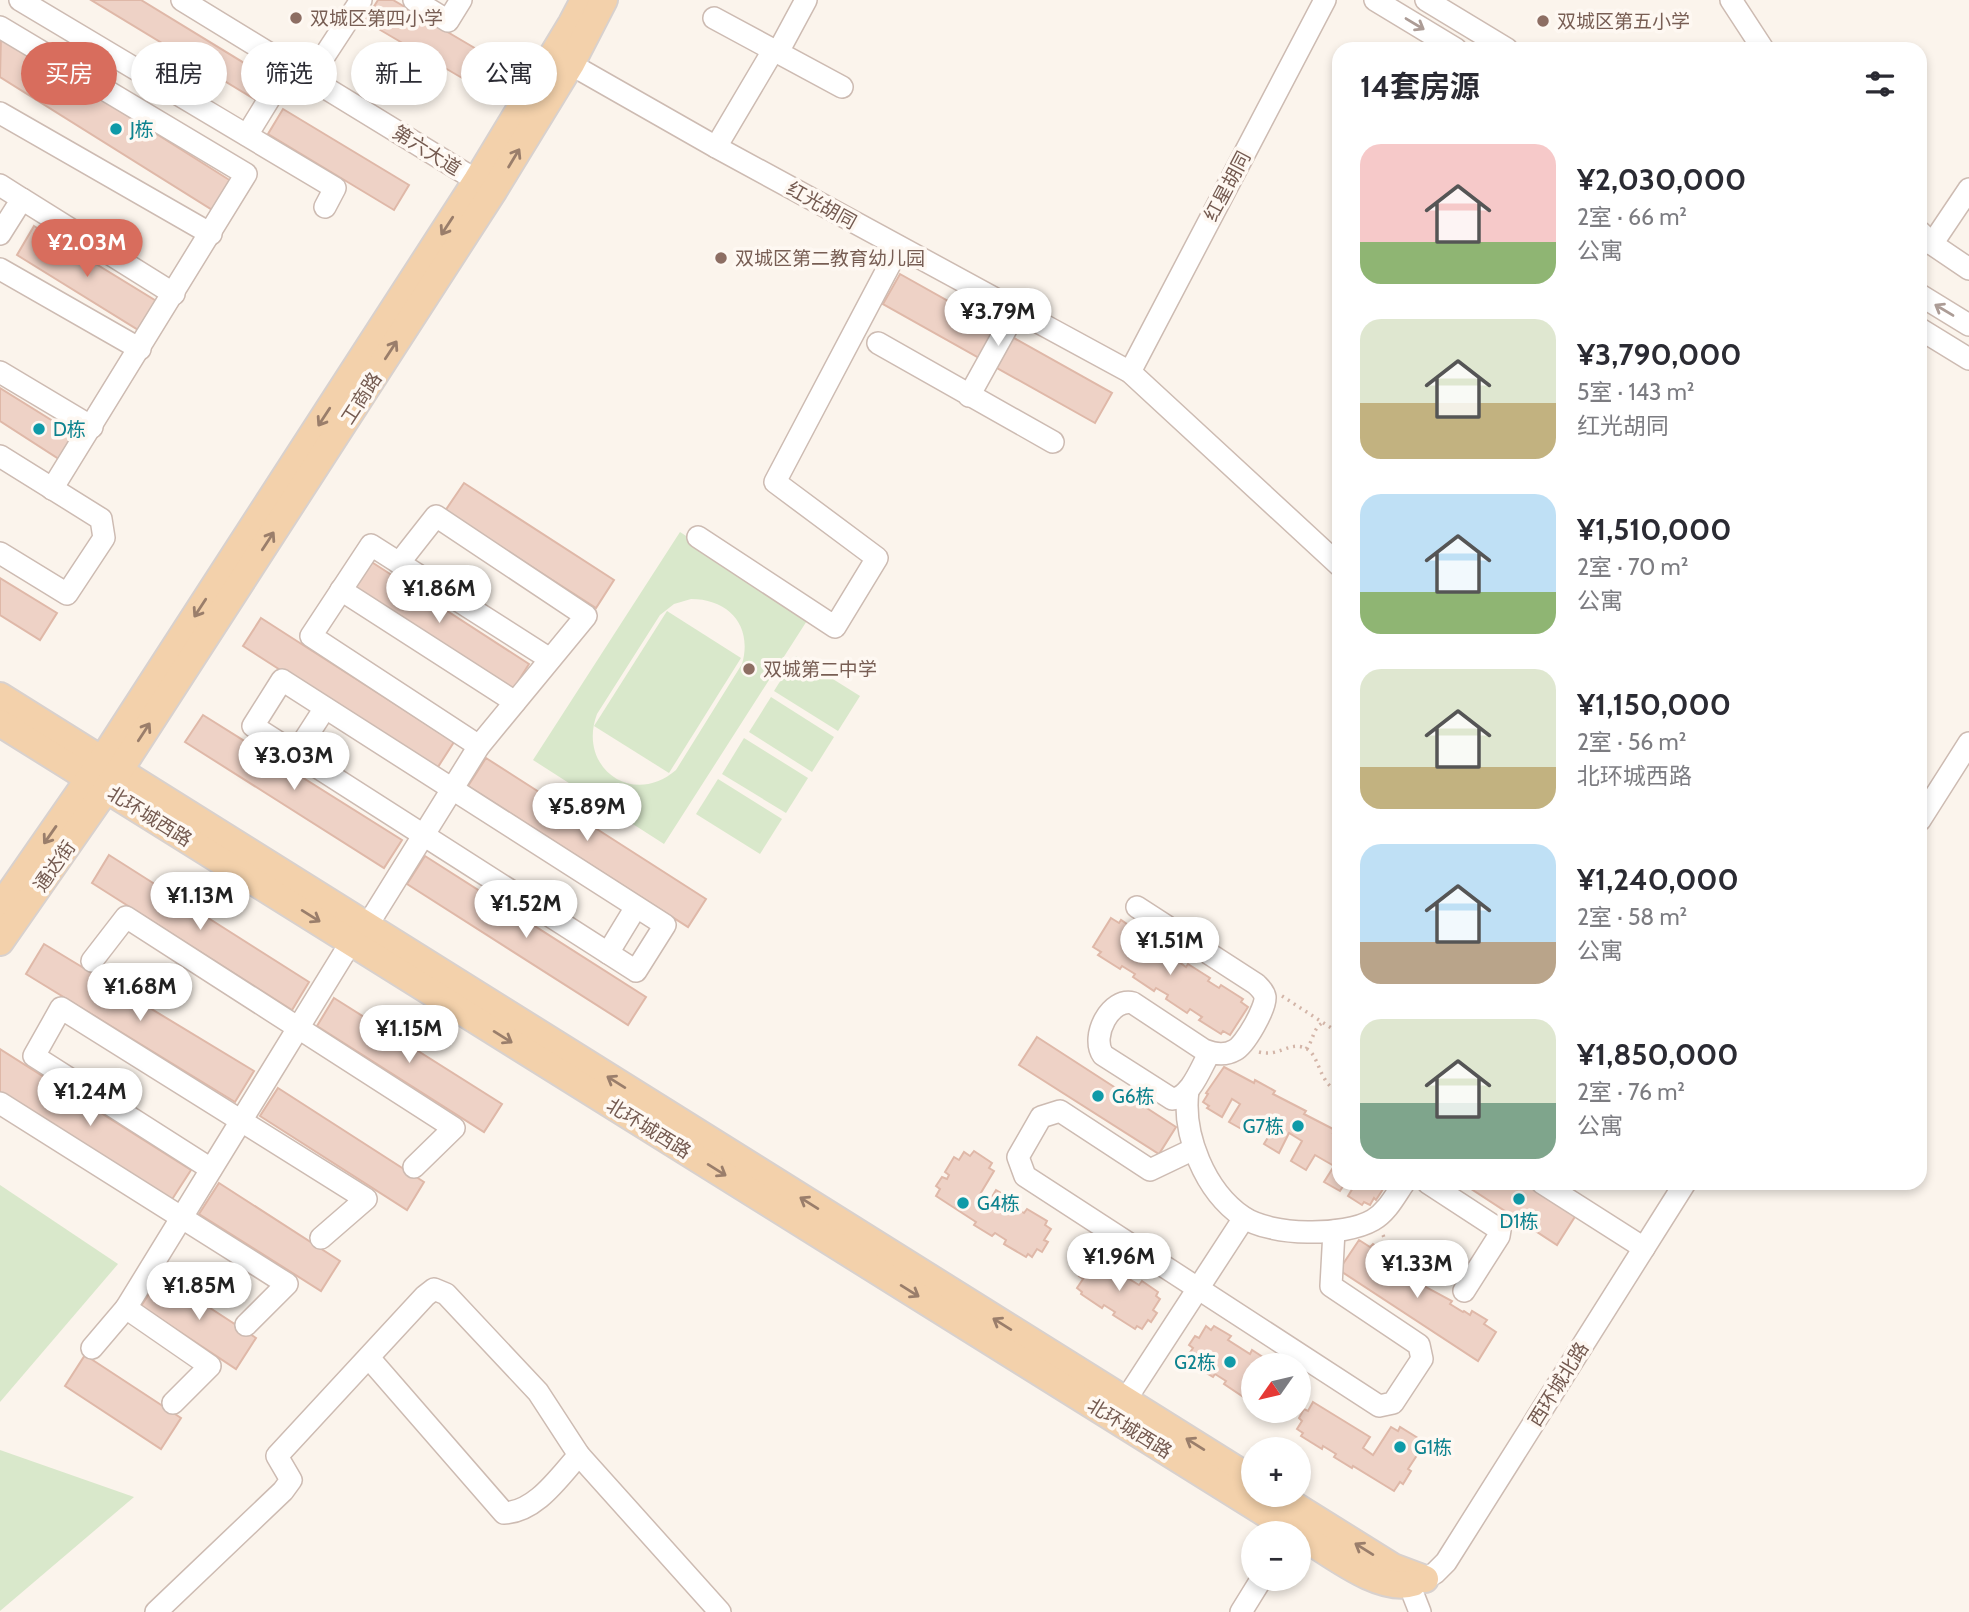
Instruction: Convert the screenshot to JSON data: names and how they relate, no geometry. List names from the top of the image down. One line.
{"streets":{"main road":["工商路","北环城西路","通达街"],"street":["第六大道","红星胡同","红光胡同","西环城北路"]},"crossings":[["第六大道","工商路"],["红星胡同","红光胡同"],["红光胡同","工商路"],["工商路","北环城西路"],["工商路","通达街"],["北环城西路","通达街"],["北环城西路","西环城北路"]],"places":["双城区第四小学","双城区第五小学","J栋","双城区第二教育幼儿园","D栋","双城第二中学","G6栋","G7栋","D1栋","G4栋","G2栋","G1栋"],"north":"bottom left","page":{"chip":["买房","租房","筛选","新上","公寓"],"heading":"14套房源","list":[{"name":"¥2,030,000","note":"2室 · 66 m² · 公寓"},{"name":"¥3,790,000","note":"5室 · 143 m² · 红光胡同"},{"name":"¥1,510,000","note":"2室 · 70 m² · 公寓"},{"name":"¥1,150,000","note":"2室 · 56 m² · 北环城西路"},{"name":"¥1,240,000","note":"2室 · 58 m² · 公寓"},{"name":"¥1,850,000","note":"2室 · 76 m² · 公寓"}],"price":["¥2.03M","¥3.79M","¥1.86M","¥3.03M","¥5.89M","¥1.13M","¥1.52M","¥1.51M","¥1.68M","¥1.15M","¥1.24M","¥1.96M","¥1.33M","¥1.85M"],"map_buttons":["+","−"]}}
